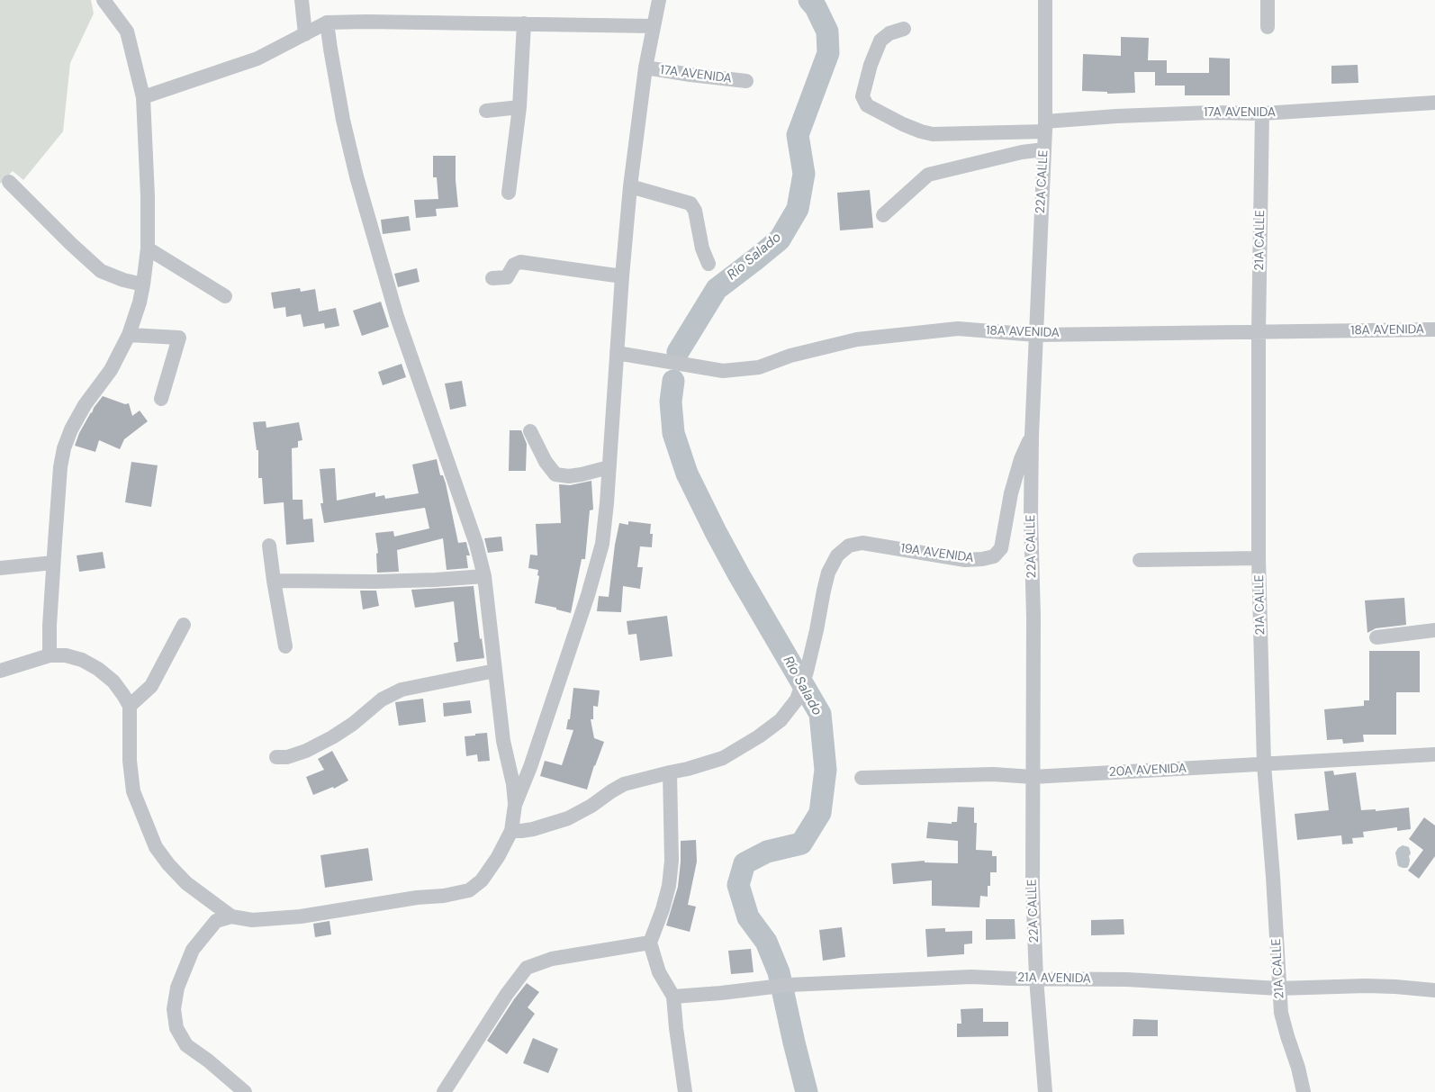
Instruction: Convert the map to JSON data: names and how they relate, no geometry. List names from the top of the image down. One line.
{"streets":{"street":["17A AVENIDA","22A CALLE","21A CALLE","18A AVENIDA","19A AVENIDA","20A AVENIDA","21A AVENIDA"]},"crossings":[["17A AVENIDA","22A CALLE"],["17A AVENIDA","21A CALLE"],["22A CALLE","18A AVENIDA"],["22A CALLE","19A AVENIDA"],["22A CALLE","20A AVENIDA"],["22A CALLE","21A AVENIDA"],["21A CALLE","18A AVENIDA"],["21A CALLE","20A AVENIDA"],["21A CALLE","21A AVENIDA"]],"water":["Río Salado"]}
